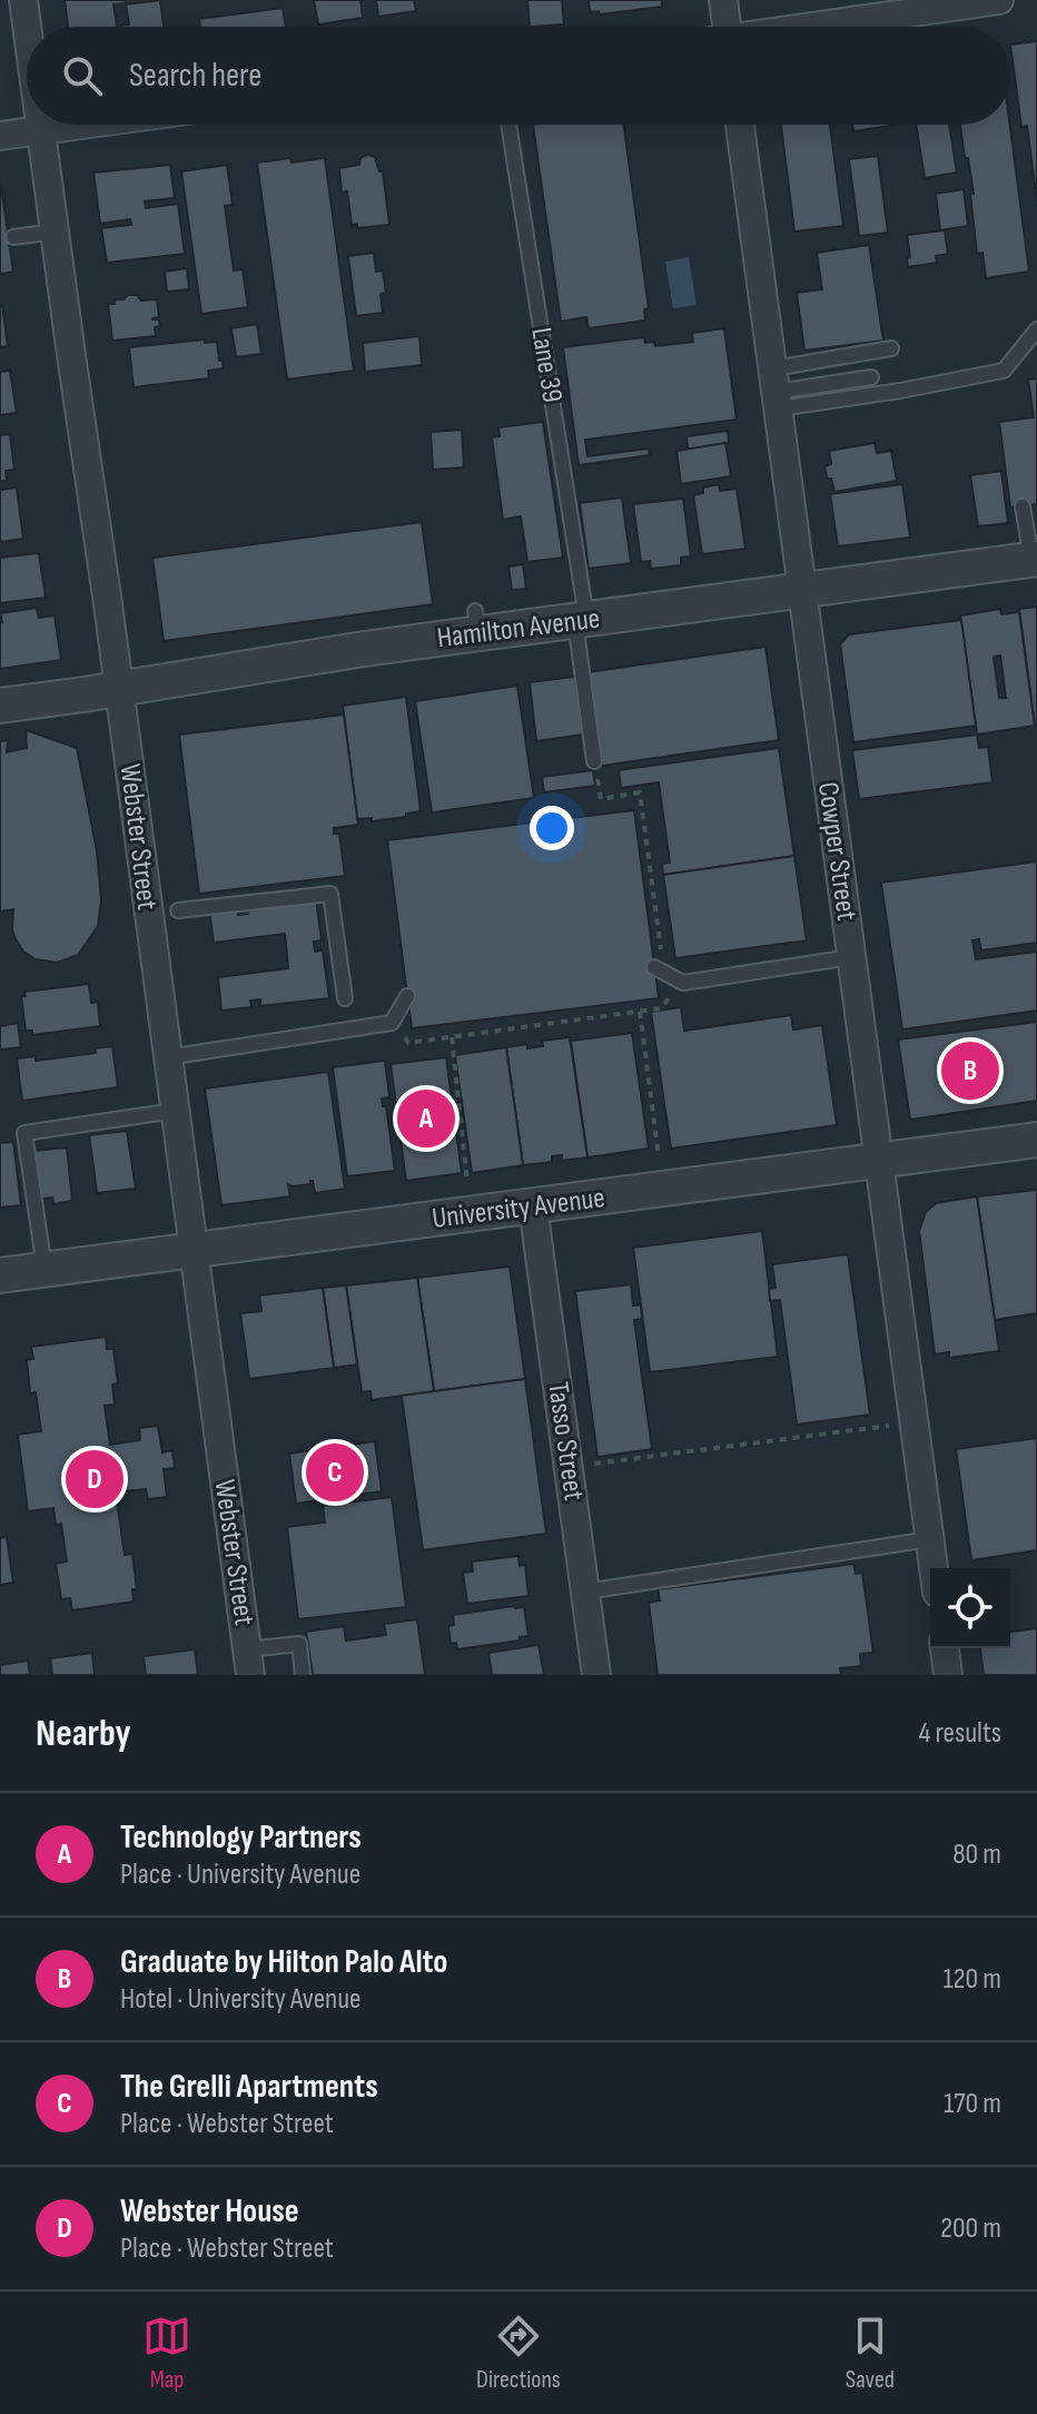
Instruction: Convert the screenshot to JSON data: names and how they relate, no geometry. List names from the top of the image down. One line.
{"streets":{"street":["Hamilton Avenue","Webster Street","Cowper Street","University Avenue","Tasso Street"],"lane":["Lane 39"]},"crossings":[["Lane 39","Hamilton Avenue"],["Hamilton Avenue","Webster Street"],["Hamilton Avenue","Cowper Street"],["Webster Street","University Avenue"],["Cowper Street","University Avenue"],["University Avenue","Tasso Street"]],"page":{"search":"Search here","pins":["B","A","C","D"],"heading":["Nearby","4 results"],"list":[{"mark":"A","name":"Technology Partners","note":"Place · University Avenue","value":"80 m"},{"mark":"B","name":"Graduate by Hilton Palo Alto","note":"Hotel · University Avenue","value":"120 m"},{"mark":"C","name":"The Grelli Apartments","note":"Place · Webster Street","value":"170 m"},{"mark":"D","name":"Webster House","note":"Place · Webster Street","value":"200 m"}],"nav":["Map","Directions","Saved"]}}
